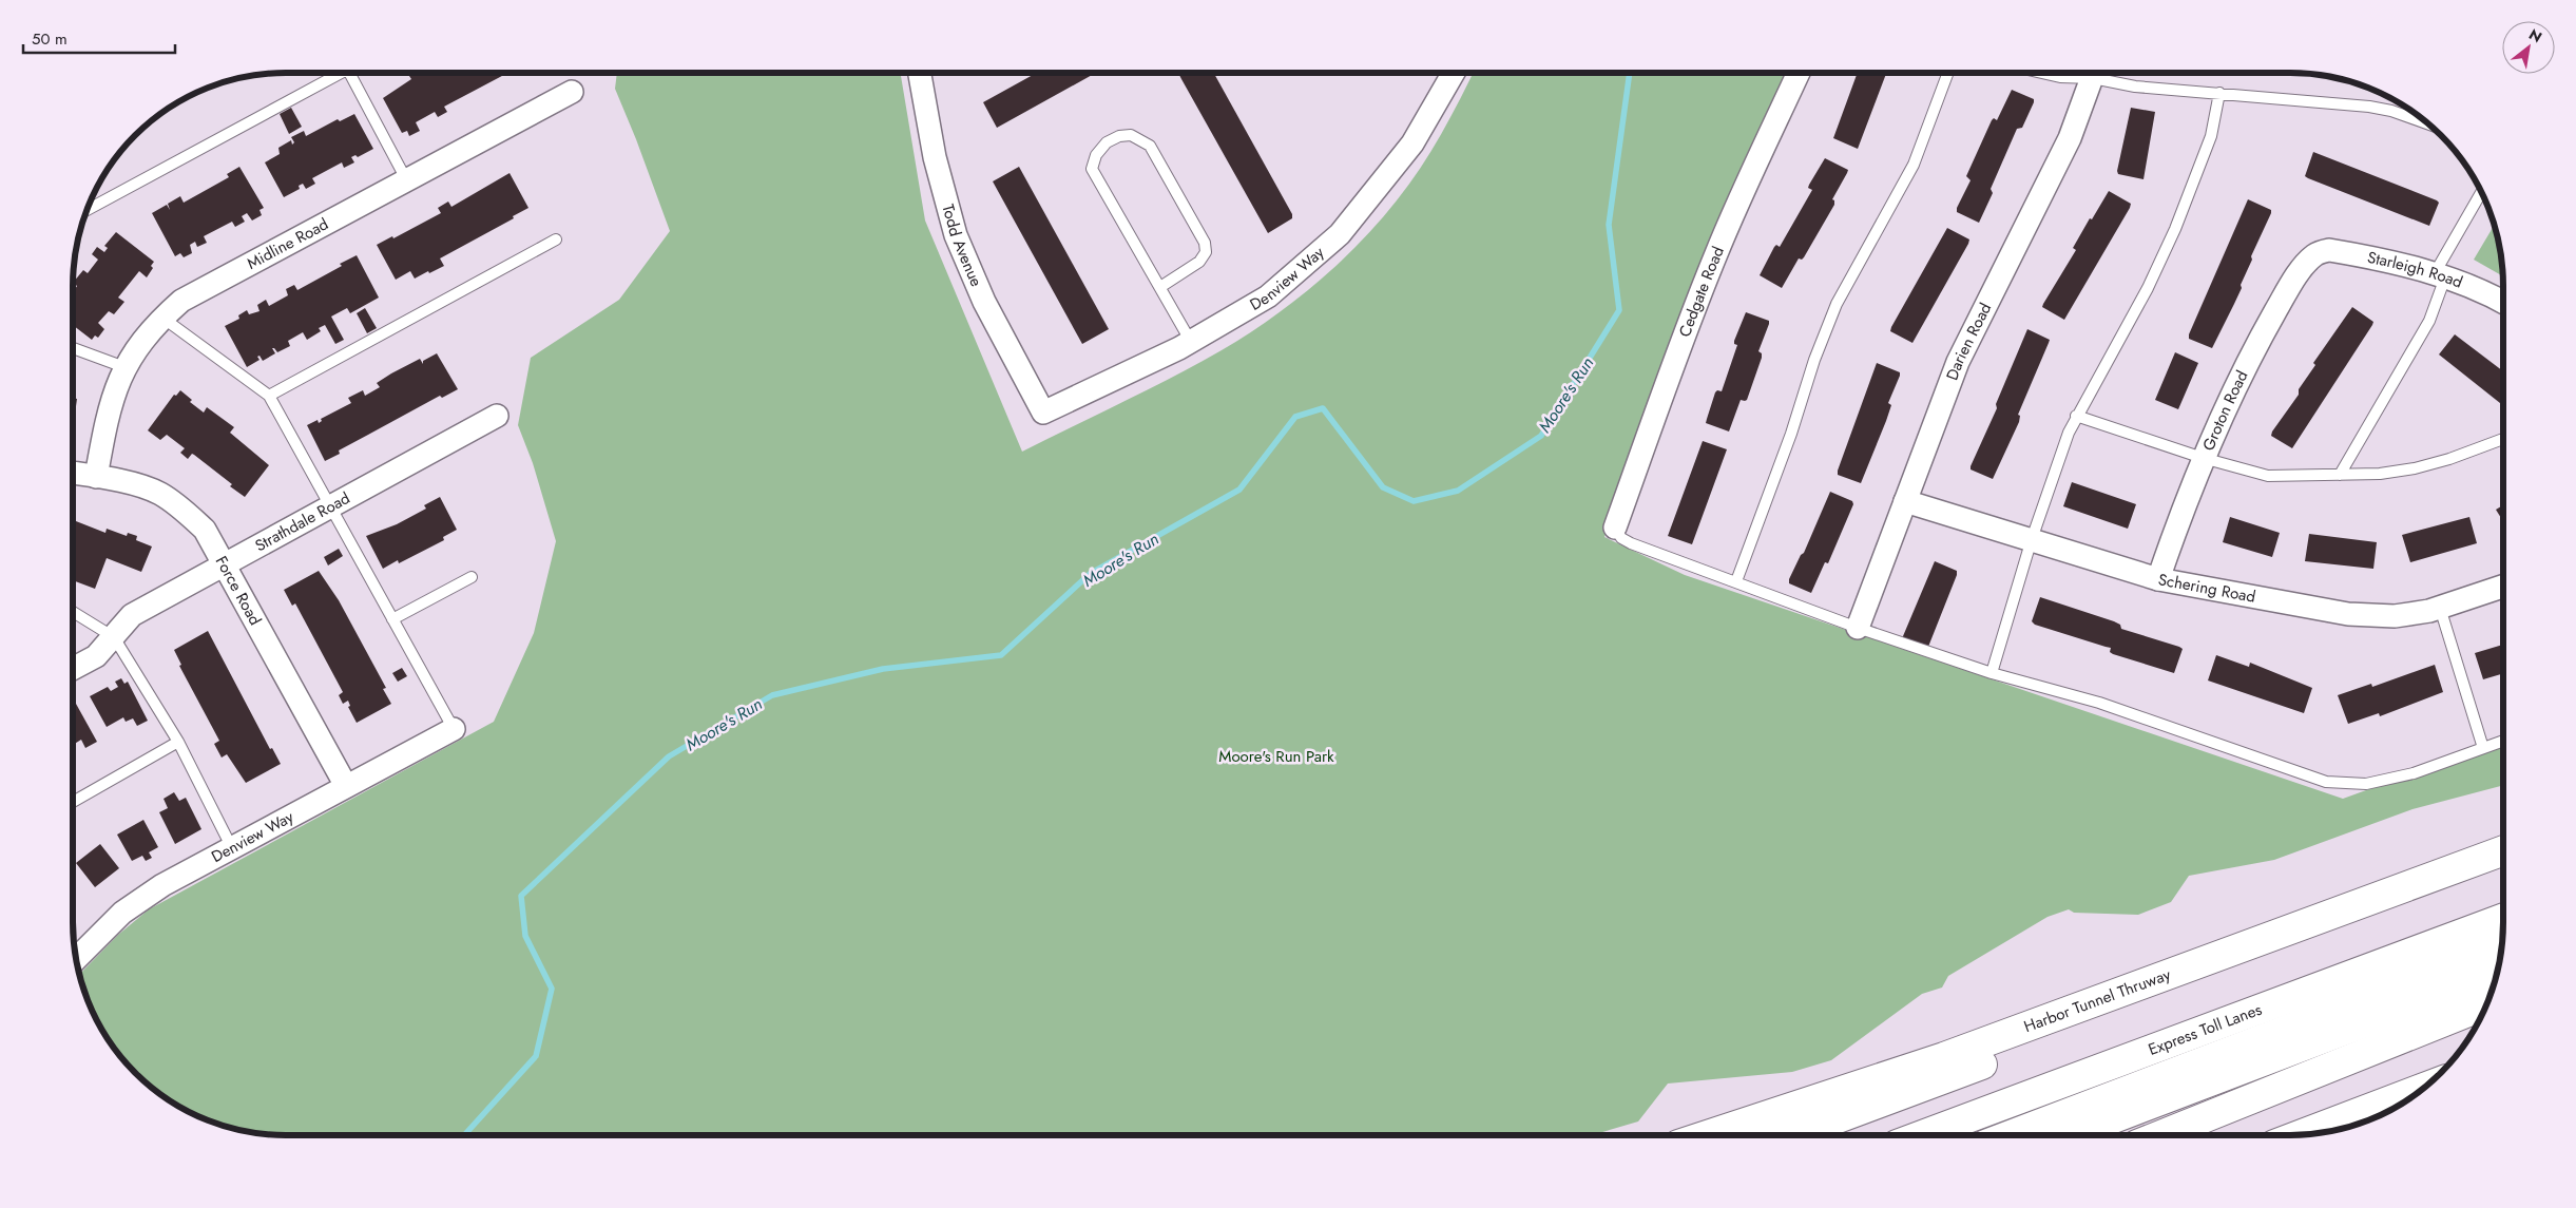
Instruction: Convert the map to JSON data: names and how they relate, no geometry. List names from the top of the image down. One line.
{"streets":{"highway":["Harbor Tunnel Thruway","Express Toll Lanes"],"street":["Midline Road","Todd Avenue","Starleigh Road","Denview Way","Cedgate Road","Darien Road","Groton Road","Strathdale Road","Schering Road","Force Road"]},"crossings":[["Midline Road","Force Road"],["Todd Avenue","Denview Way"],["Starleigh Road","Groton Road"],["Denview Way","Force Road"],["Darien Road","Schering Road"],["Groton Road","Schering Road"],["Strathdale Road","Force Road"]],"water":["Moore's Run"],"parks":["Moore's Run Park"],"scale_bar":"50 m","north":"top right"}
